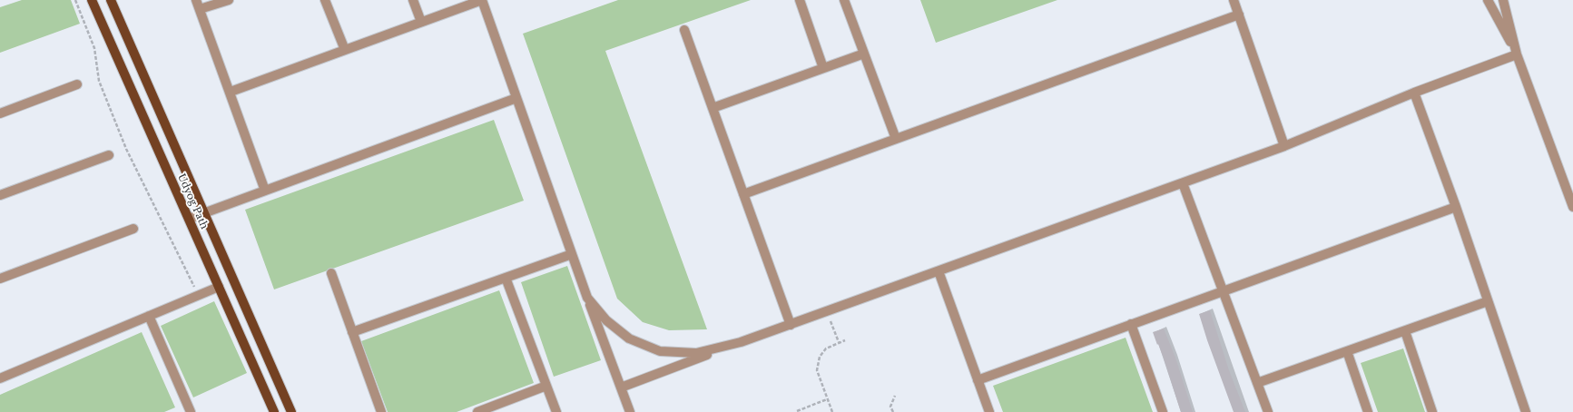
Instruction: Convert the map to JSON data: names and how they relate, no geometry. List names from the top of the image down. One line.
{"streets":{"main road":["Udyog Path"]}}
